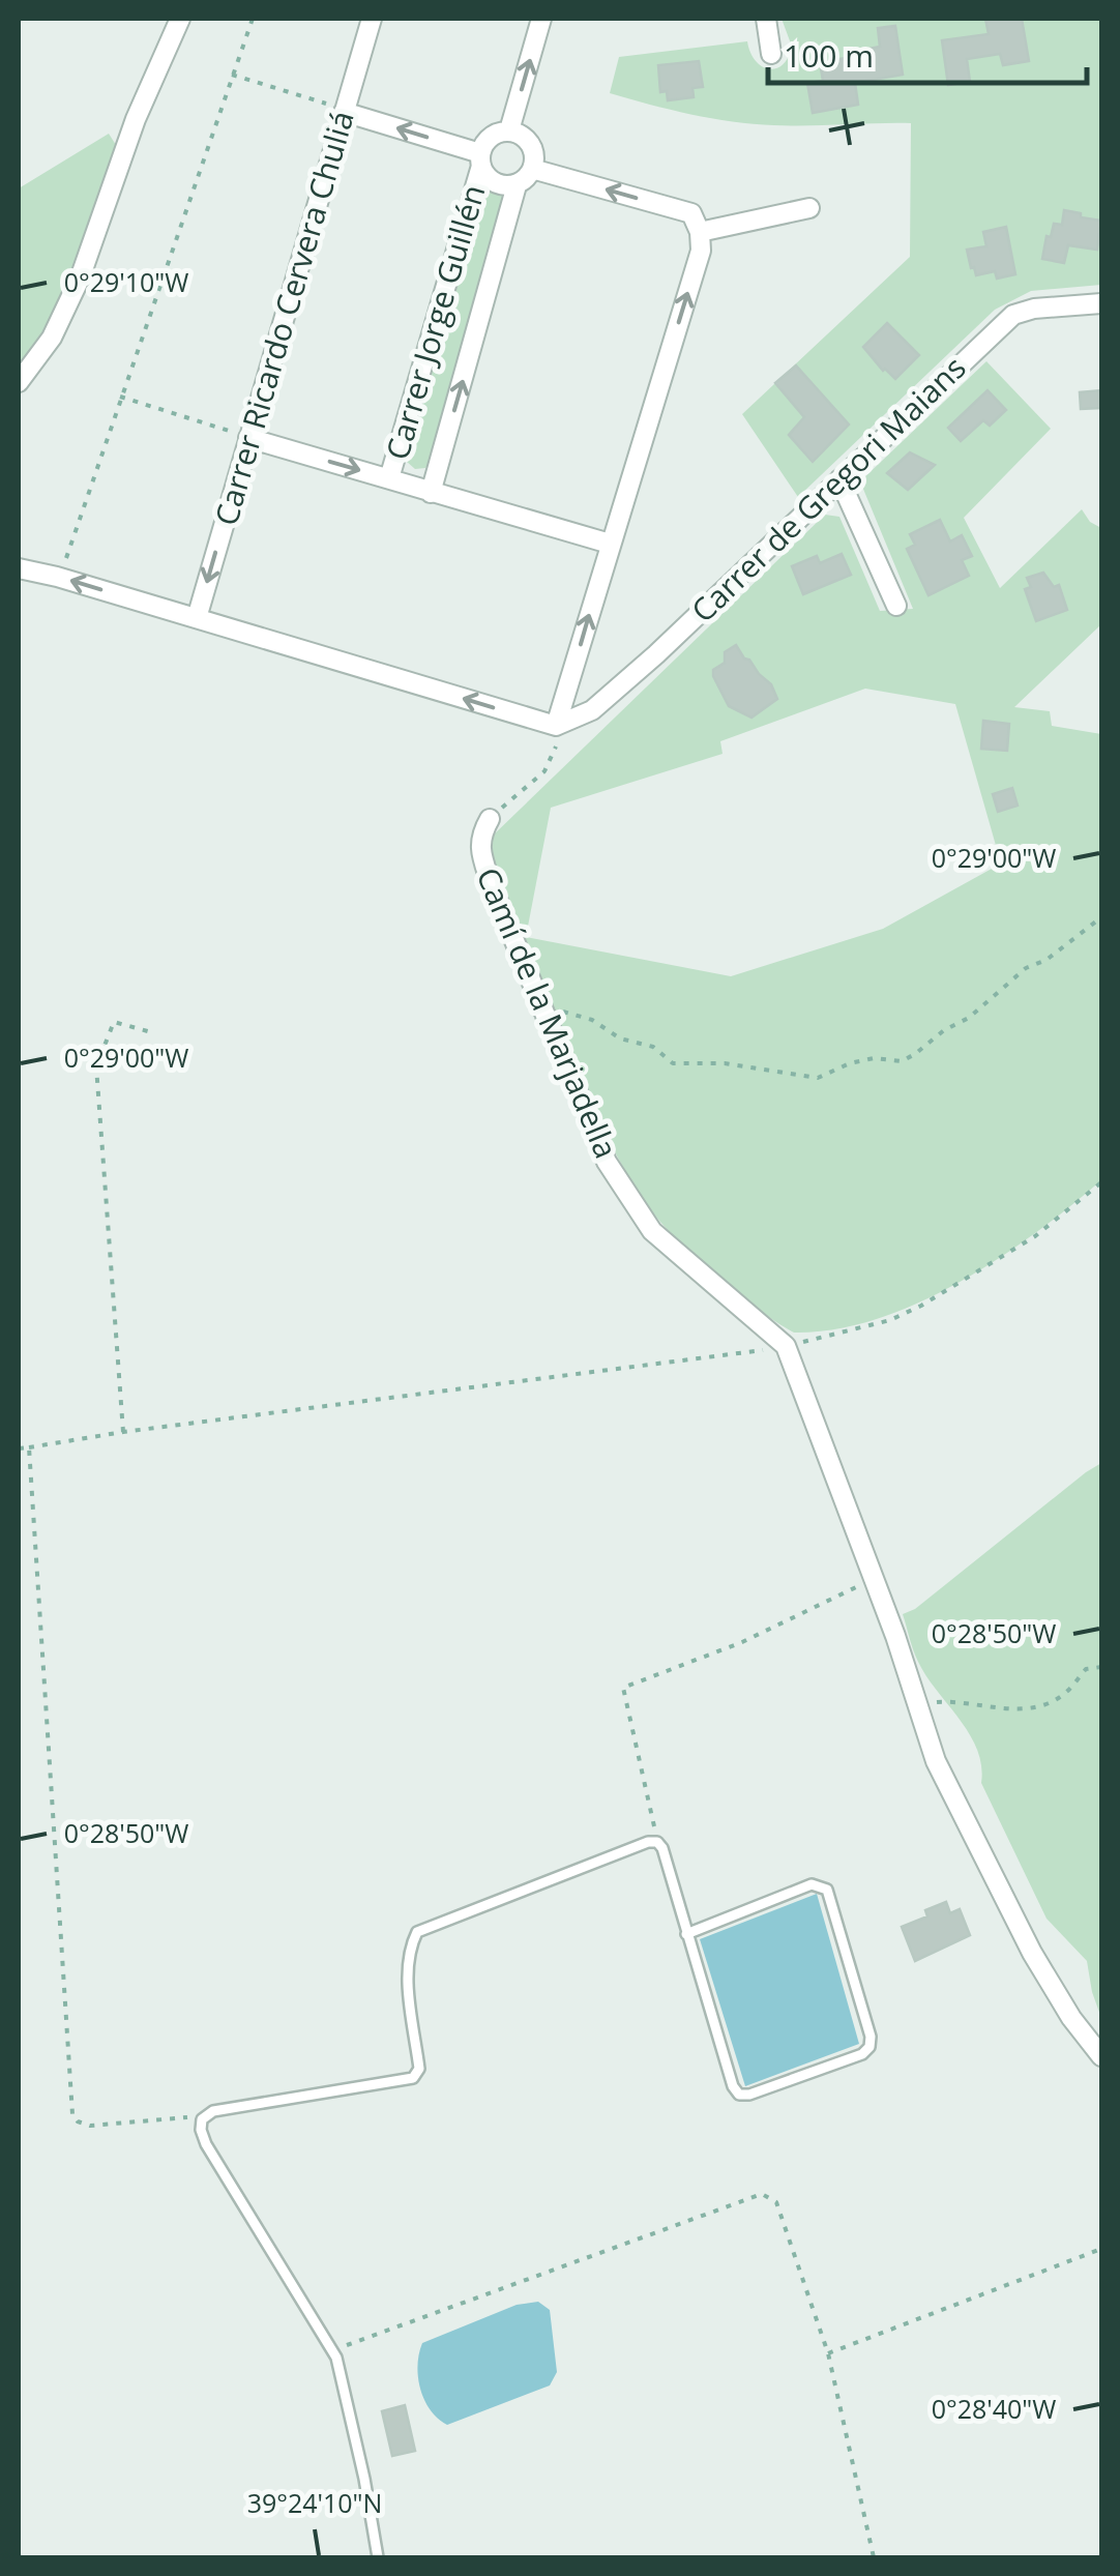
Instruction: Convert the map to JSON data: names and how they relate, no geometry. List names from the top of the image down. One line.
{"streets":{"street":["Carrer Ricardo Cervera Chuliá","Carrer Jorge Guillén","Carrer de Gregori Maians","Camí de la Marjadella"]},"crossings":[["Carrer de Gregori Maians","Camí de la Marjadella"]],"scale_bar":"100 m","coordinates":["0°29'10\"W","0°29'00\"W","0°28'50\"W","0°28'40\"W","39°24'10\"N"]}
